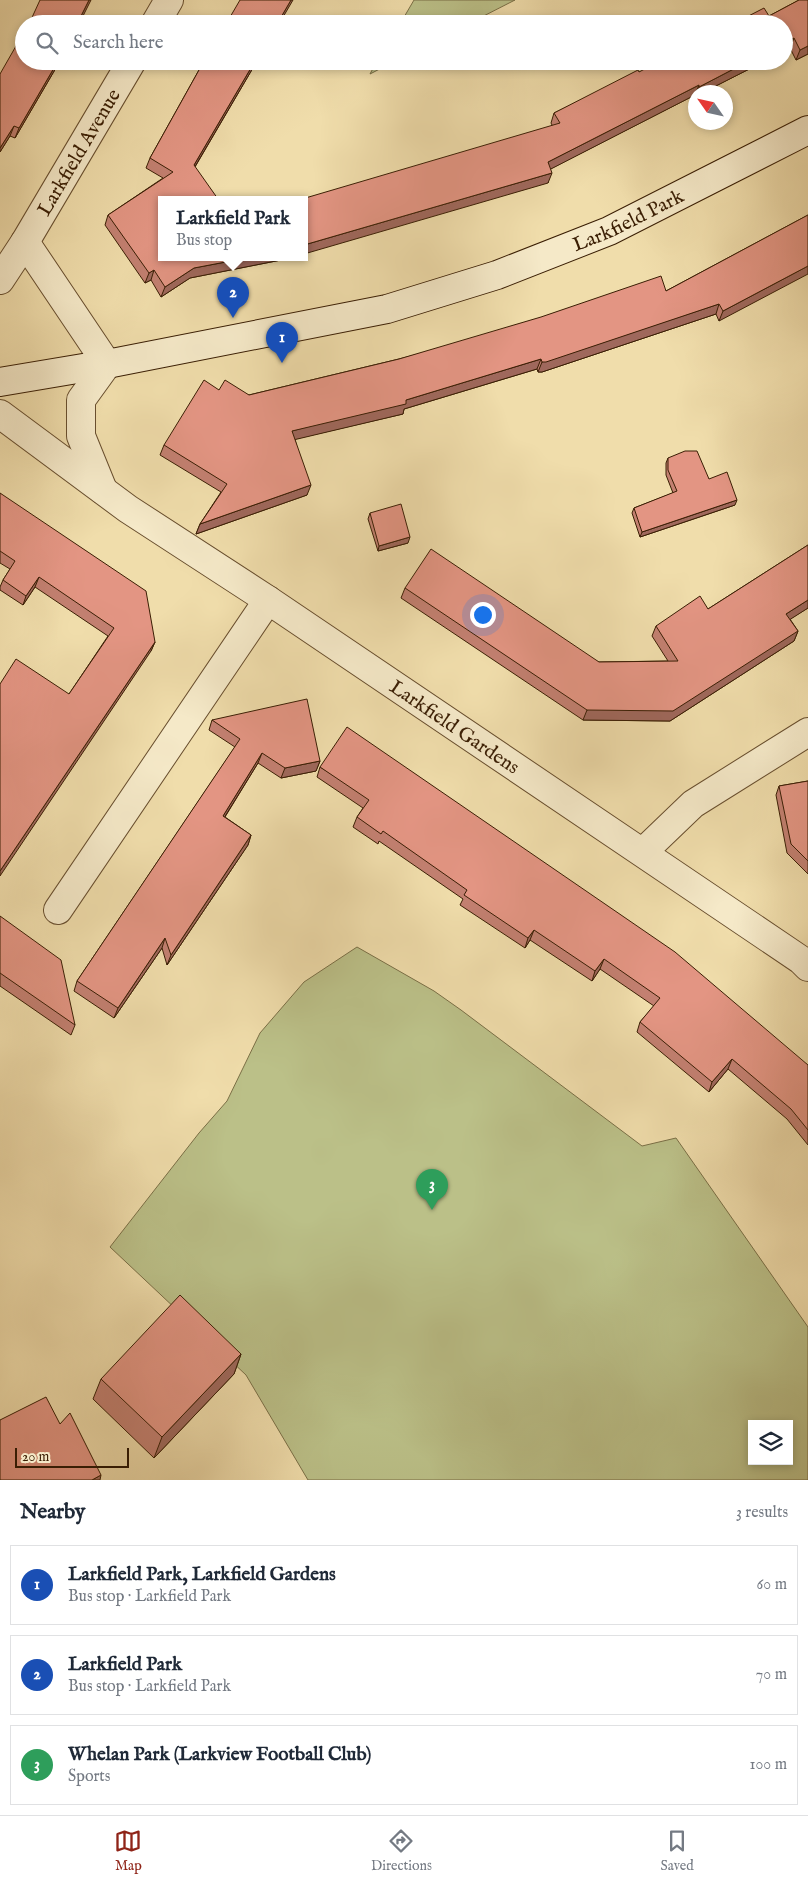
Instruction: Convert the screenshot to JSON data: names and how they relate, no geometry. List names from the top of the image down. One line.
{"streets":{"street":["Larkfield Avenue","Larkfield Park","Larkfield Gardens"]},"scale_bar":"20 m","north":"top left","page":{"search":"Search here","popup":["Larkfield Park","Bus stop"],"pins":["2","1","3"],"scale":"20 m","heading":["Nearby","3 results"],"list":[{"mark":"1","name":"Larkfield Park, Larkfield Gardens","note":"Bus stop · Larkfield Park","value":"60 m"},{"mark":"2","name":"Larkfield Park","note":"Bus stop · Larkfield Park","value":"70 m"},{"mark":"3","name":"Whelan Park (Larkview Football Club)","note":"Sports","value":"100 m"}],"nav":["Map","Directions","Saved"]}}
